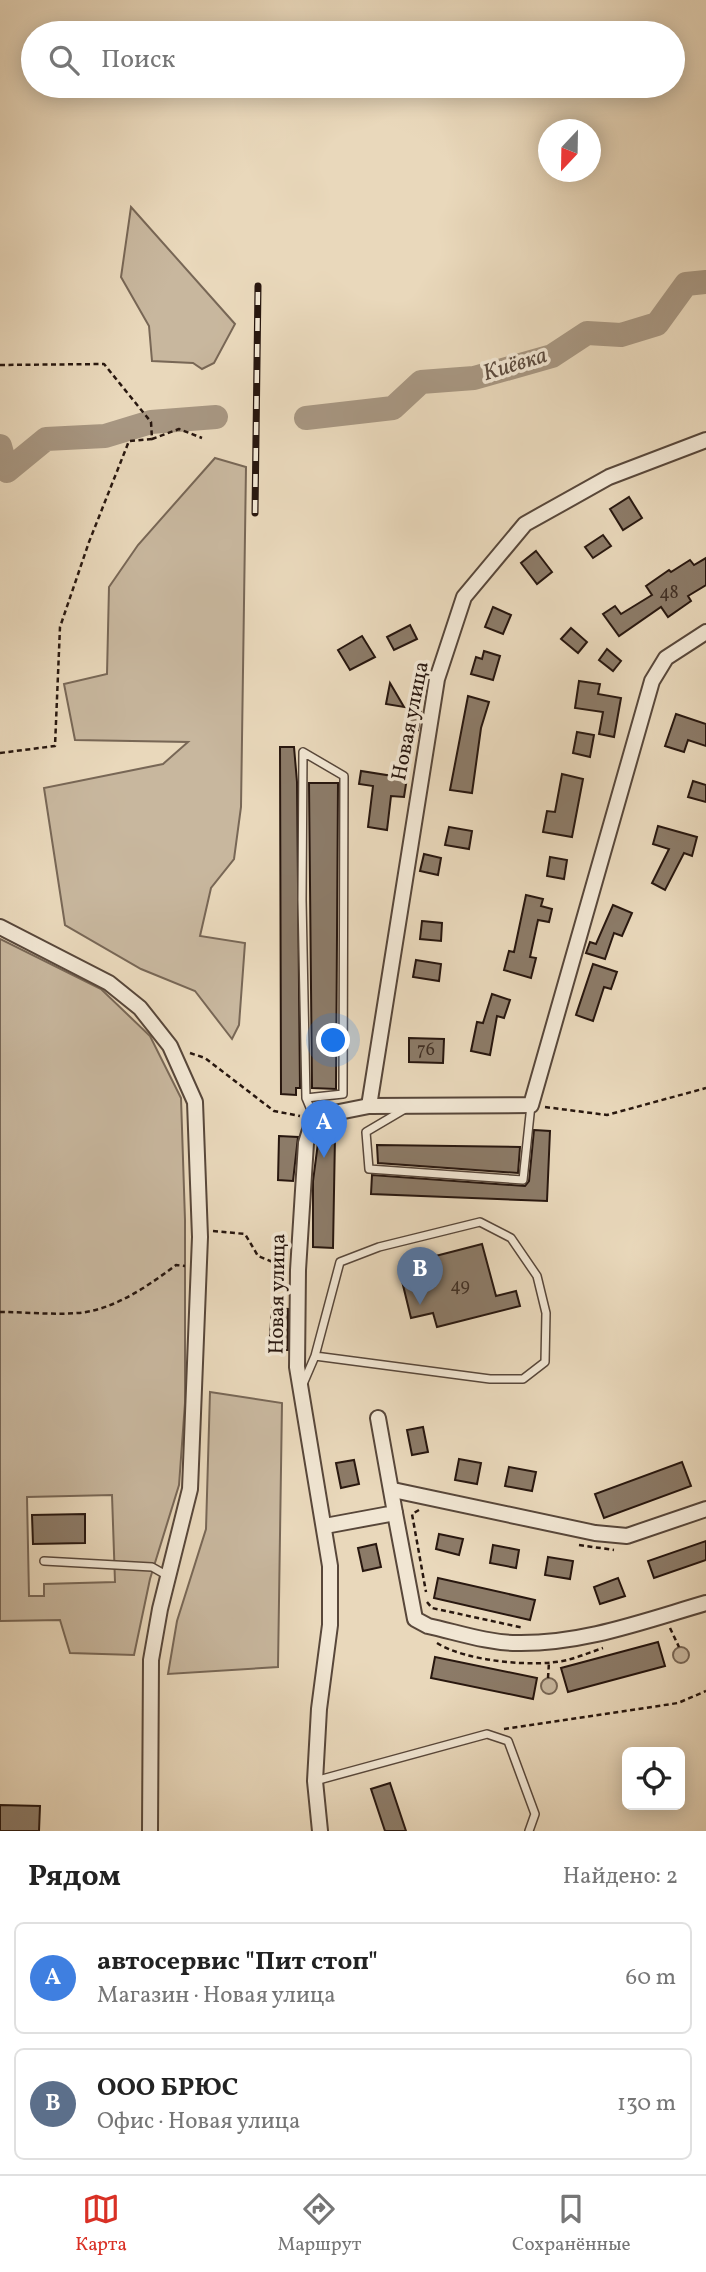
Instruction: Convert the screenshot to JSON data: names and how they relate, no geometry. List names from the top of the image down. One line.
{"streets":{"street":["Новая улица"]},"water":["Киёвка"],"house_numbers":["48","76","49"],"north":"bottom","page":{"search":"Поиск","pins":["A","B"],"heading":["Рядом","Найдено: 2"],"list":[{"mark":"A","name":"автосервис \"Пит стоп\"","note":"Магазин · Новая улица","value":"60 m"},{"mark":"B","name":"ООО БРЮС","note":"Офис · Новая улица","value":"130 m"}],"nav":["Карта","Маршрут","Сохранённые"]}}
